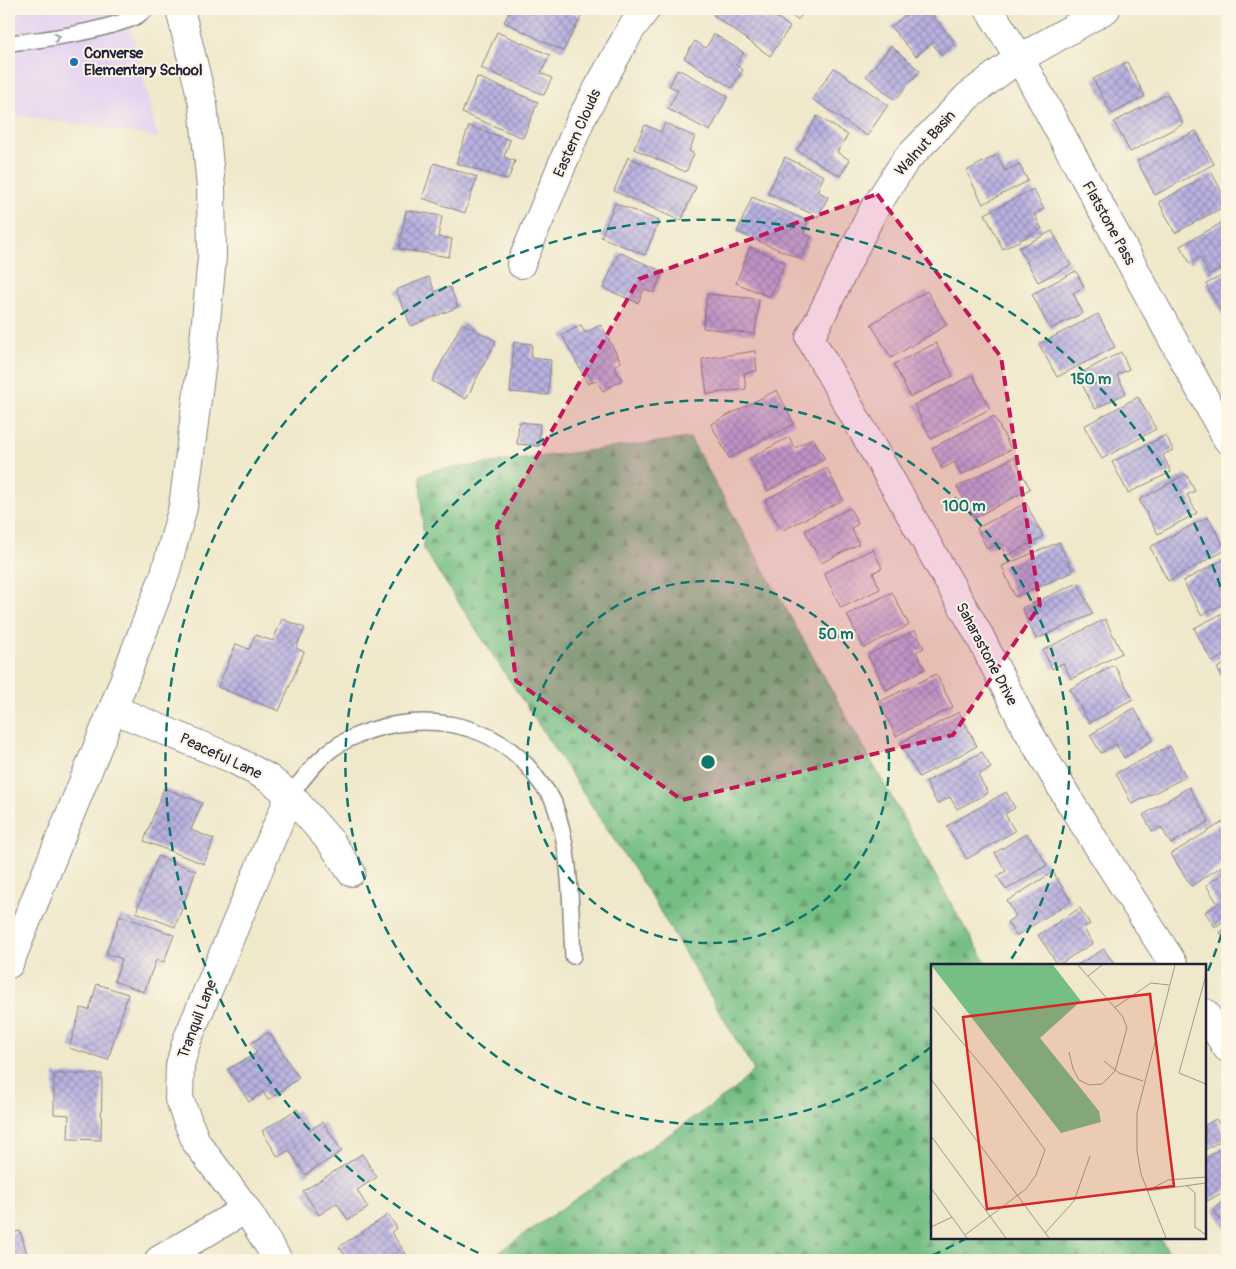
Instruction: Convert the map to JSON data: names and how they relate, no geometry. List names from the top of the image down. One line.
{"streets":{"street":["Eastern Clouds","Walnut Basin","Flatstone Pass","Saharastone Drive","Peaceful Lane","Tranquil Lane"]},"crossings":[["Walnut Basin","Flatstone Pass"],["Walnut Basin","Saharastone Drive"],["Peaceful Lane","Tranquil Lane"]],"places":["Converse Elementary School"],"rings":["150 m","100 m","50 m"]}
